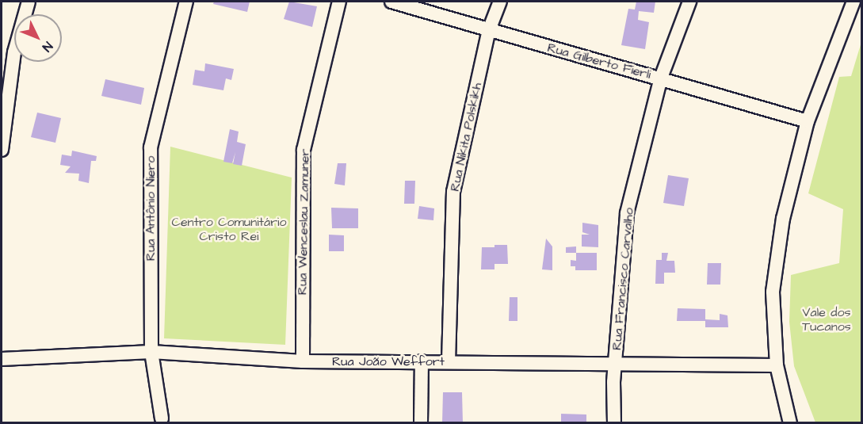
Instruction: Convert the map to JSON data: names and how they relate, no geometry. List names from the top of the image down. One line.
{"streets":{"street":["Rua Gilberto Fierli","Rua Nikita Polskikh","Rua Antônio Niero","Rua Wenceslau Zamuner","Rua Francisco Carvalho","Rua João Weffort"]},"crossings":[["Rua Gilberto Fierli","Rua Nikita Polskikh"],["Rua Gilberto Fierli","Rua Francisco Carvalho"],["Rua Nikita Polskikh","Rua João Weffort"],["Rua Antônio Niero","Rua João Weffort"],["Rua Wenceslau Zamuner","Rua João Weffort"],["Rua Francisco Carvalho","Rua João Weffort"]],"parks":["Centro Comunitário Cristo Rei","Vale dos Tucanos"],"north":"bottom right"}
